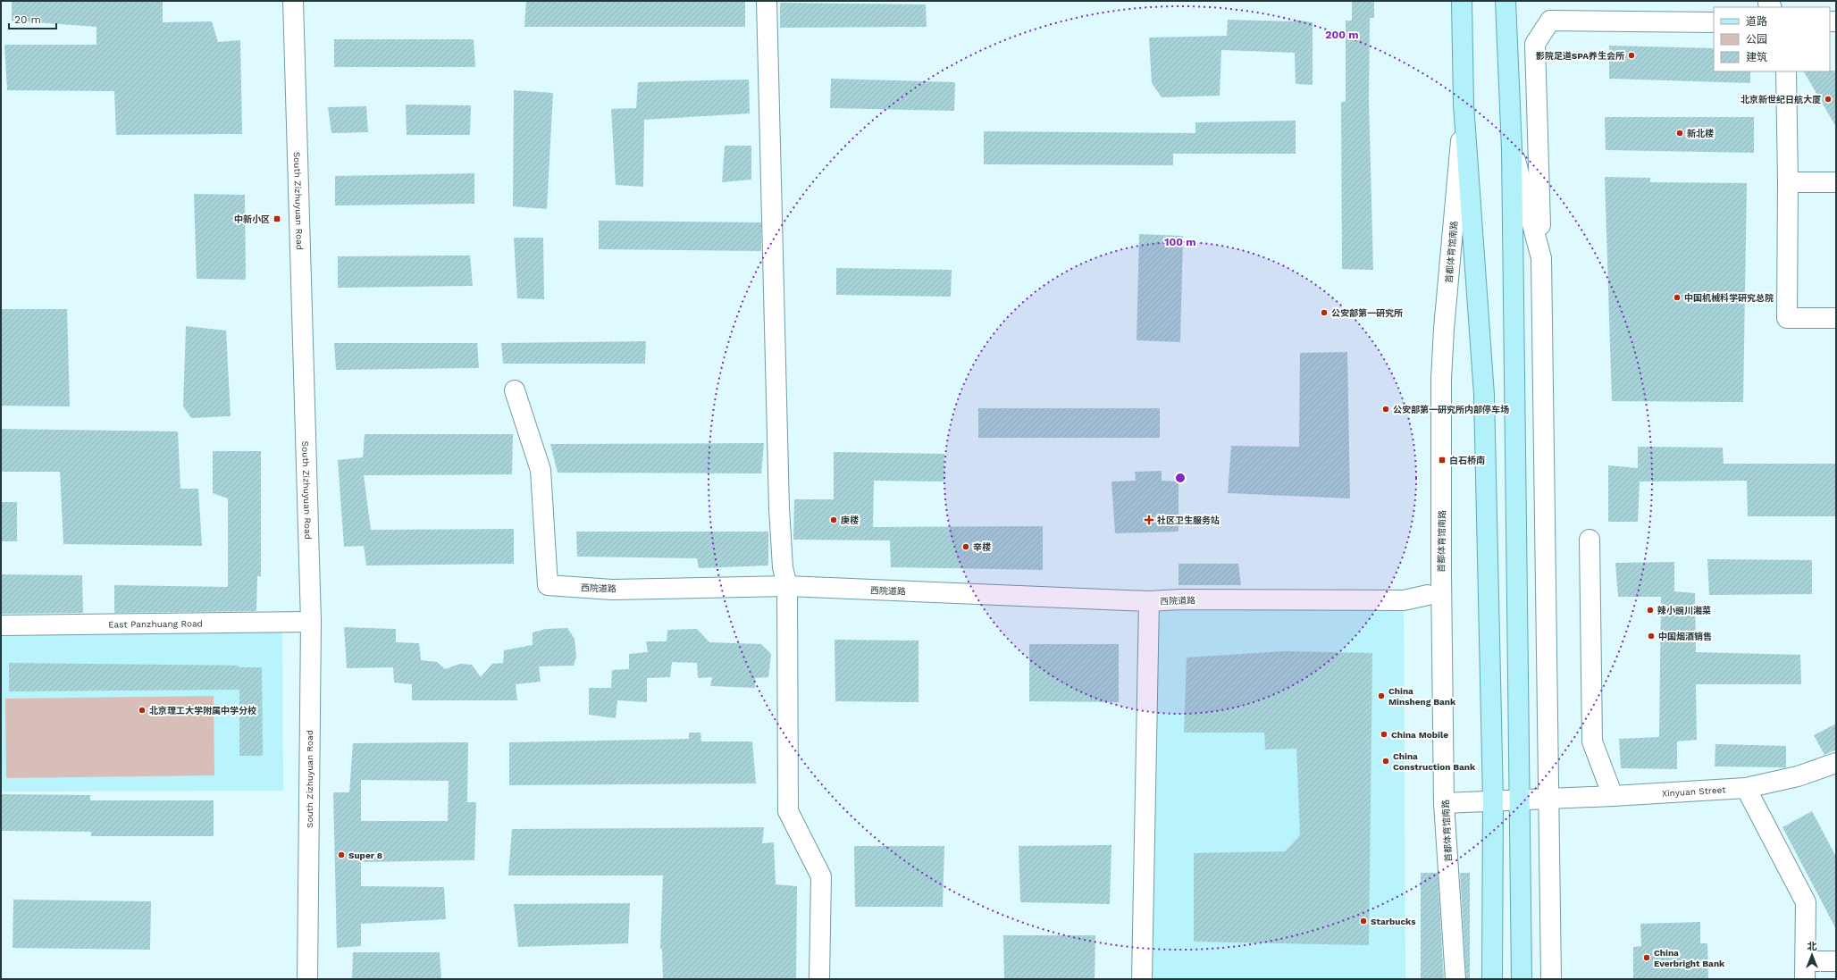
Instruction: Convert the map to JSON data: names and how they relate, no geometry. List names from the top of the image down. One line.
{"streets":{"main road":["首都体育馆南路"],"street":["South Zizhuyuan Road","西院道路","East Panzhuang Road","Xinyuan Street"]},"crossings":[["South Zizhuyuan Road","East Panzhuang Road"],["首都体育馆南路","Xinyuan Street"]],"places":{"other":["影院足道SPA养生会所","北京新世纪日航大厦","新北楼","中国机械科学研究总院","公安部第一研究所","公安部第一研究所内部停车场","庚楼","辛楼","辣小豌川湘菜","中国烟酒销售","China Minsheng Bank","北京理工大学附属中学分校","China Mobile","China Construction Bank","Super 8","Starbucks","China Everbright Bank"],"transit":["中新小区","白石桥南"],"health":["社区卫生服务站"]},"legend":["道路","公园","建筑"],"scale_bar":"20 m","north":"top","rings":["200 m","100 m"]}
